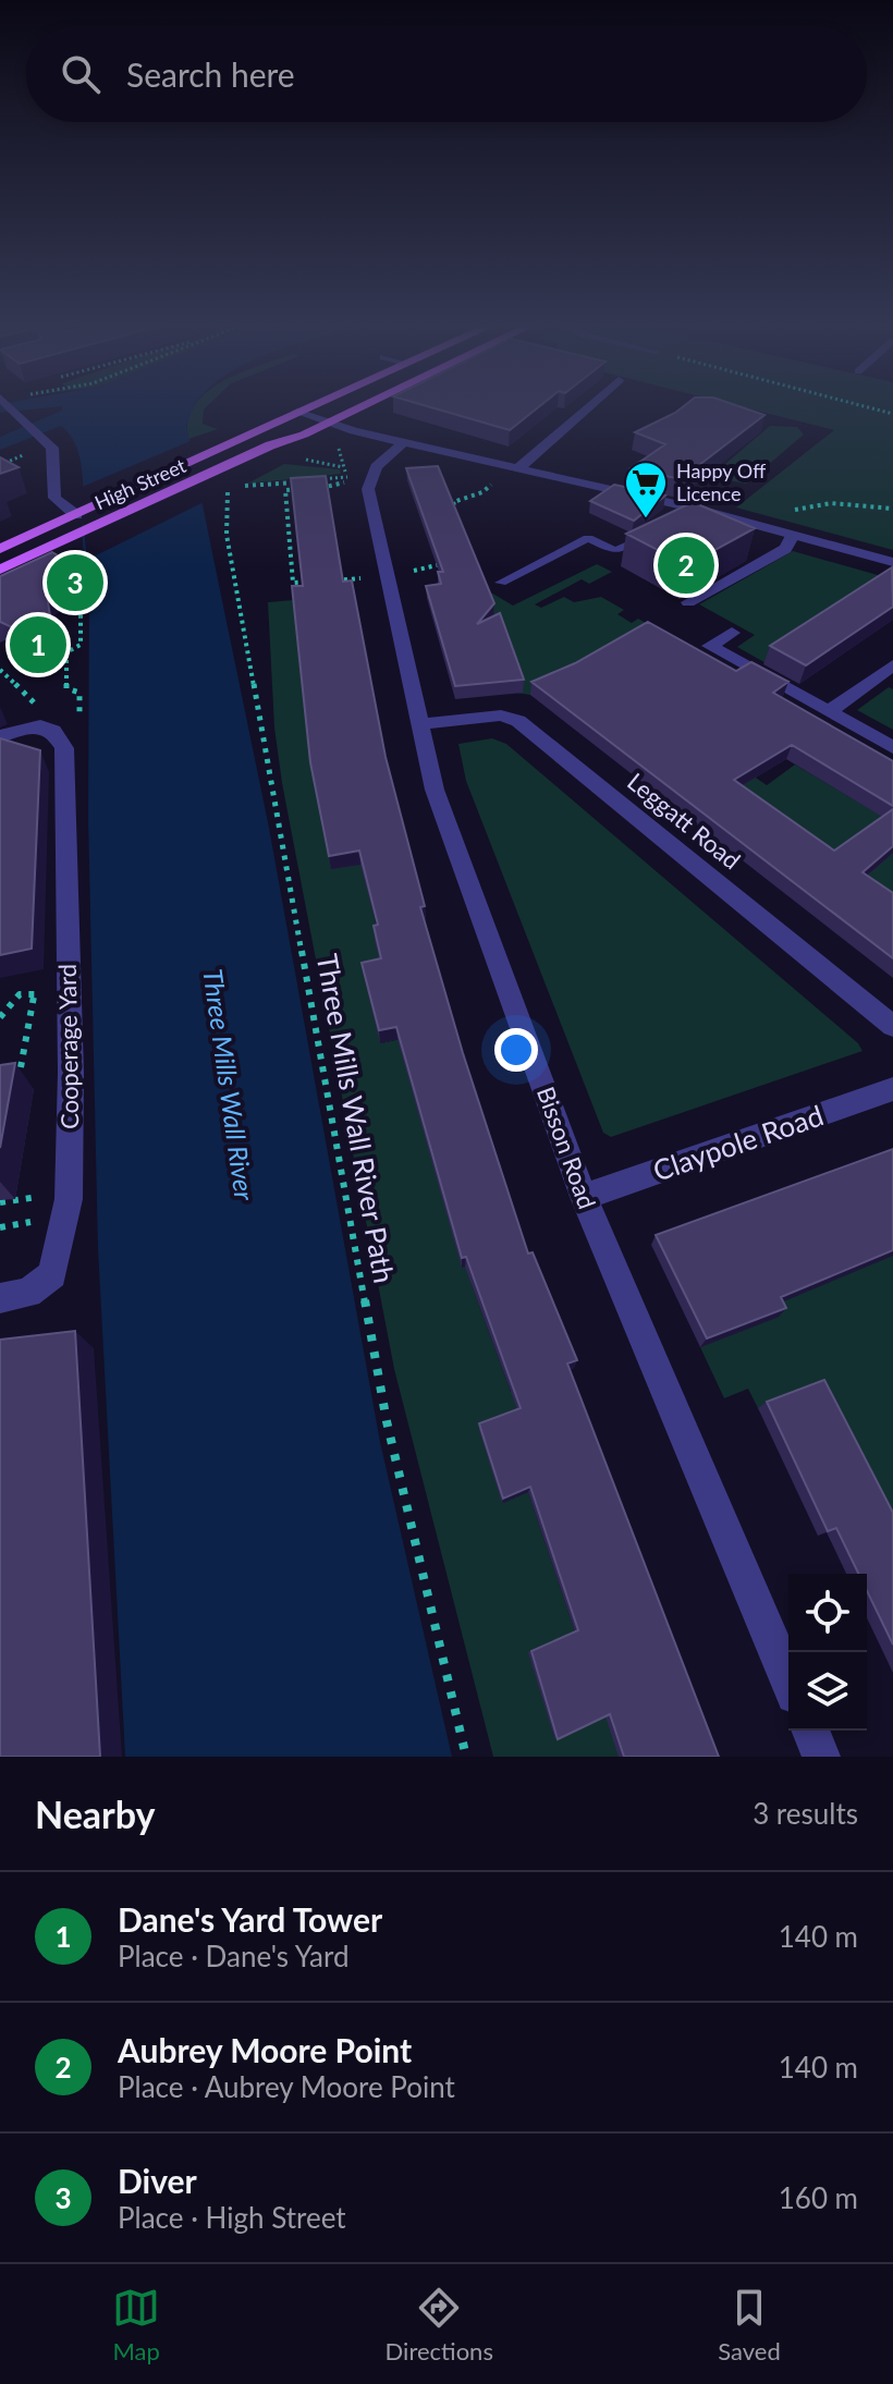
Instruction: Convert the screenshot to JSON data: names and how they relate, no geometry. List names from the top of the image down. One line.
{"streets":{"main road":["High Street"],"street":["Leggatt Road","Cooperage Yard","Claypole Road","Bisson Road"],"path":["Three Mills Wall River Path"]},"crossings":[["Leggatt Road","Bisson Road"],["Claypole Road","Bisson Road"]],"water":["Three Mills Wall River"],"places":{"supermarket":["Happy Off Licence"]},"page":{"search":"Search here","pins":["2","3","1"],"heading":["Nearby","3 results"],"list":[{"mark":"1","name":"Dane's Yard Tower","note":"Place · Dane's Yard","value":"140 m"},{"mark":"2","name":"Aubrey Moore Point","note":"Place · Aubrey Moore Point","value":"140 m"},{"mark":"3","name":"Diver","note":"Place · High Street","value":"160 m"}],"nav":["Map","Directions","Saved"]}}
